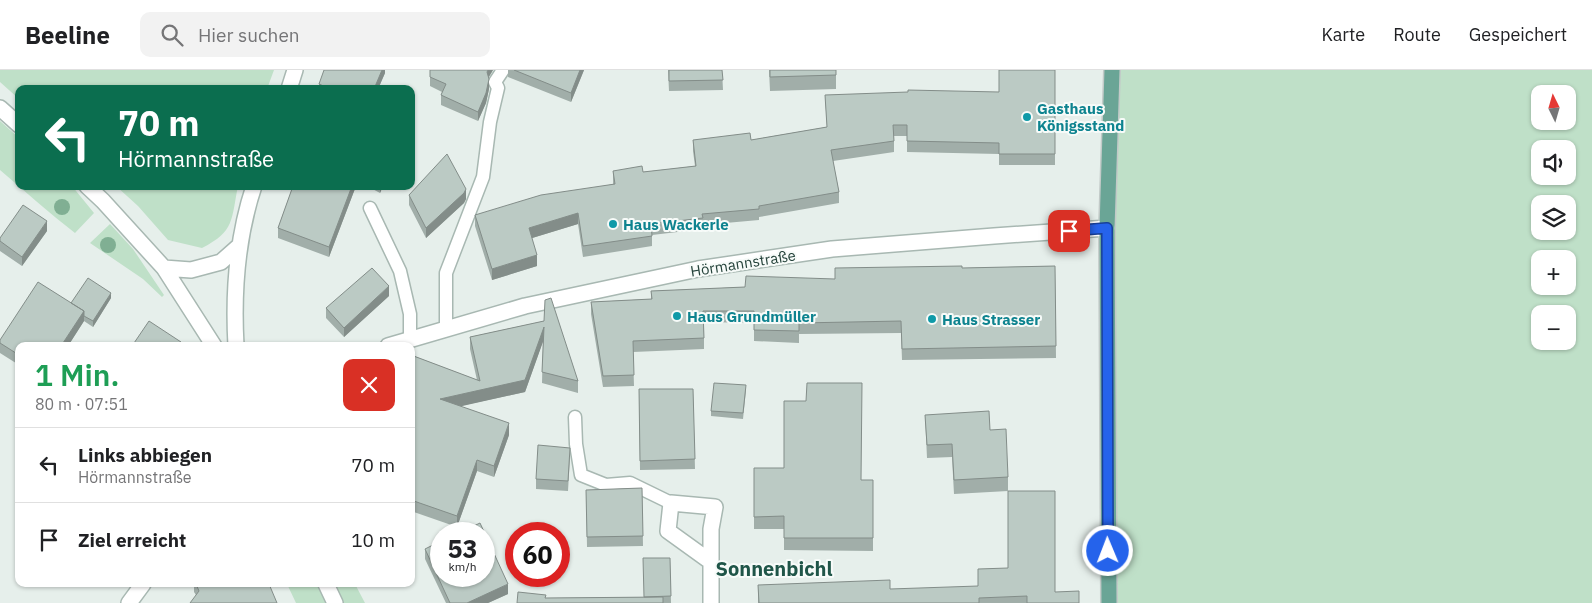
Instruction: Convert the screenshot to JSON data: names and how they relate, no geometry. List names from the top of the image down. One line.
{"streets":{"street":["Hörmannstraße"]},"districts":["Sonnenbichl"],"places":["Gasthaus Königsstand","Haus Wackerle","Haus Grundmüller","Haus Strasser"],"north":"top","page":{"header":"Beeline","search":"Hier suchen","nav":["Karte","Route","Gespeichert"],"map_buttons":["+","−"],"turn":["70 m","Hörmannstraße"],"heading":["1 Min.","80 m · 07:51"],"list":[{"name":"Links abbiegen","note":"Hörmannstraße","value":"70 m"},{"name":"Ziel erreicht","value":"10 m"}],"speed":"53 km/h","limit":"60"}}
